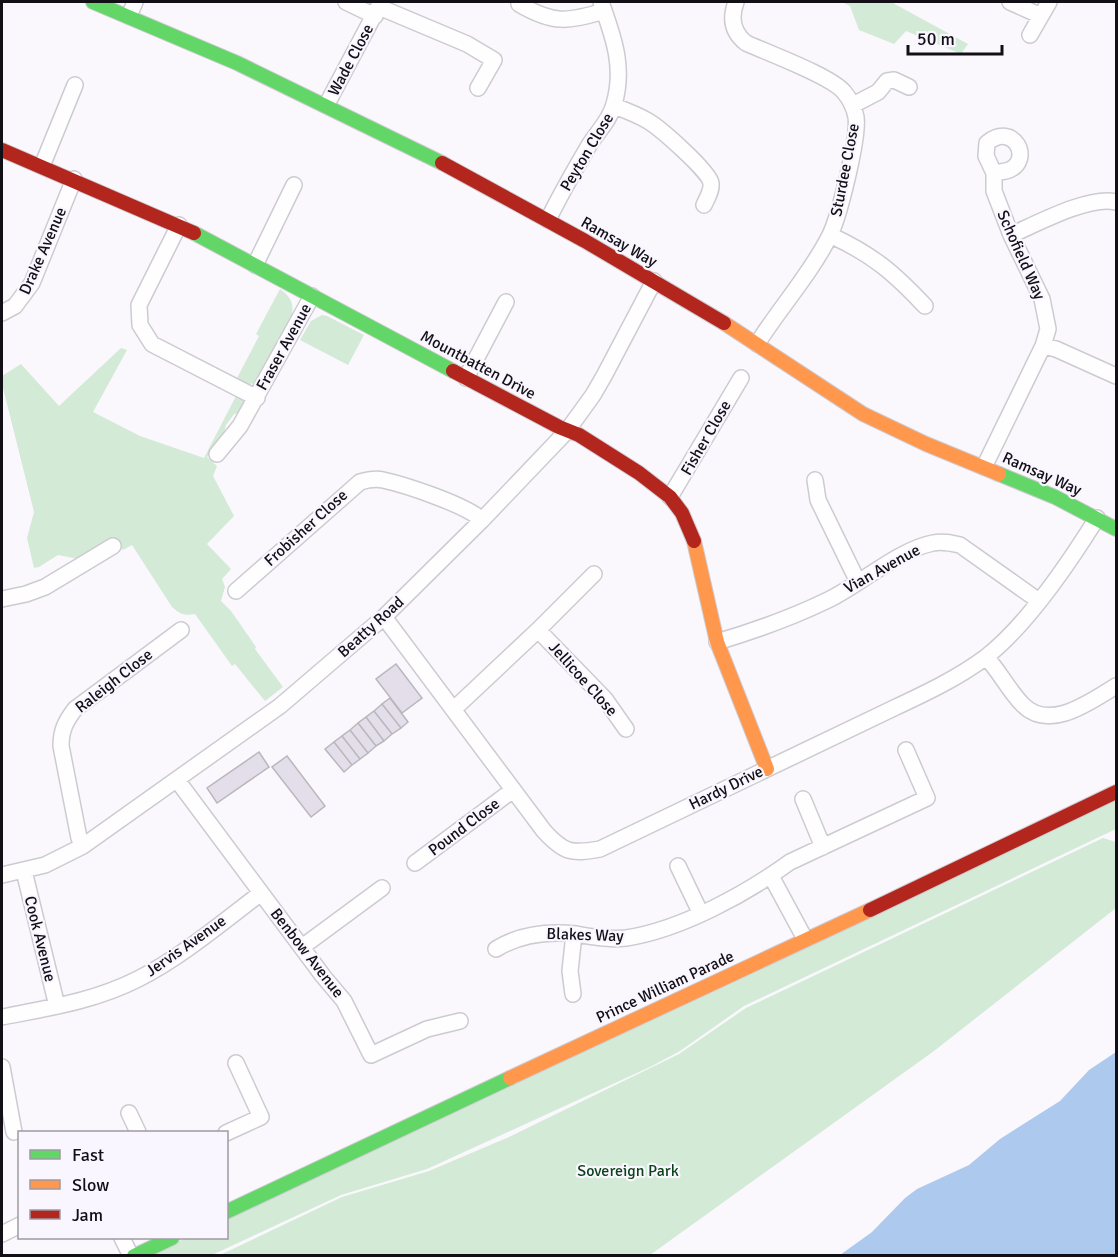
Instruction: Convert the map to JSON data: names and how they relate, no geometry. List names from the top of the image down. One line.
{"streets":{"street":["Wade Close","Peyton Close","Sturdee Close","Ramsay Way","Drake Avenue","Schofield Way","Fraser Avenue","Mountbatten Drive","Fisher Close","Frobisher Close","Vian Avenue","Beatty Road","Jellicoe Close","Raleigh Close","Hardy Drive","Pound Close","Blakes Way","Cook Avenue","Jervis Avenue","Benbow Avenue","Prince William Parade"]},"crossings":[["Wade Close","Ramsay Way"],["Peyton Close","Ramsay Way"],["Sturdee Close","Ramsay Way"],["Ramsay Way","Schofield Way"],["Ramsay Way","Beatty Road"],["Ramsay Way","Hardy Drive"],["Drake Avenue","Mountbatten Drive"],["Fraser Avenue","Mountbatten Drive"],["Mountbatten Drive","Fisher Close"],["Mountbatten Drive","Vian Avenue"],["Mountbatten Drive","Beatty Road"],["Mountbatten Drive","Hardy Drive"],["Frobisher Close","Beatty Road"],["Vian Avenue","Hardy Drive"],["Beatty Road","Raleigh Close"],["Beatty Road","Hardy Drive"],["Beatty Road","Cook Avenue"],["Beatty Road","Benbow Avenue"],["Jellicoe Close","Hardy Drive"],["Hardy Drive","Pound Close"],["Cook Avenue","Jervis Avenue"],["Jervis Avenue","Benbow Avenue"]],"parks":["Sovereign Park"],"legend":["Fast","Slow","Jam"],"scale_bar":"50 m"}
